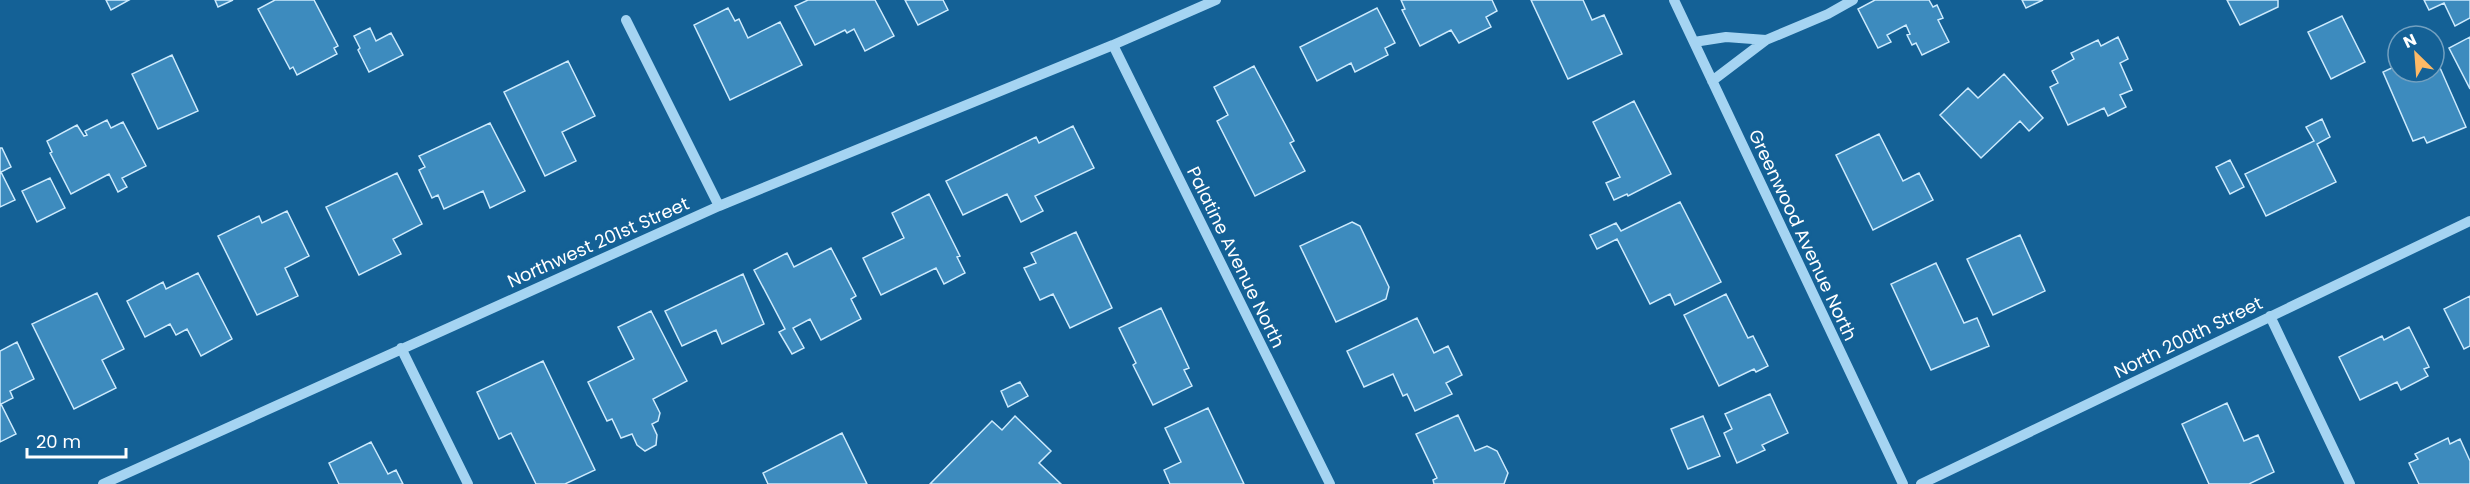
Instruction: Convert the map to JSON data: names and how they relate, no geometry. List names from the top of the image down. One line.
{"streets":{"street":["Greenwood Avenue North","Northwest 201st Street","Palatine Avenue North","North 200th Street"]},"crossings":[["Northwest 201st Street","Palatine Avenue North"]],"scale_bar":"20 m","north":"top left"}
